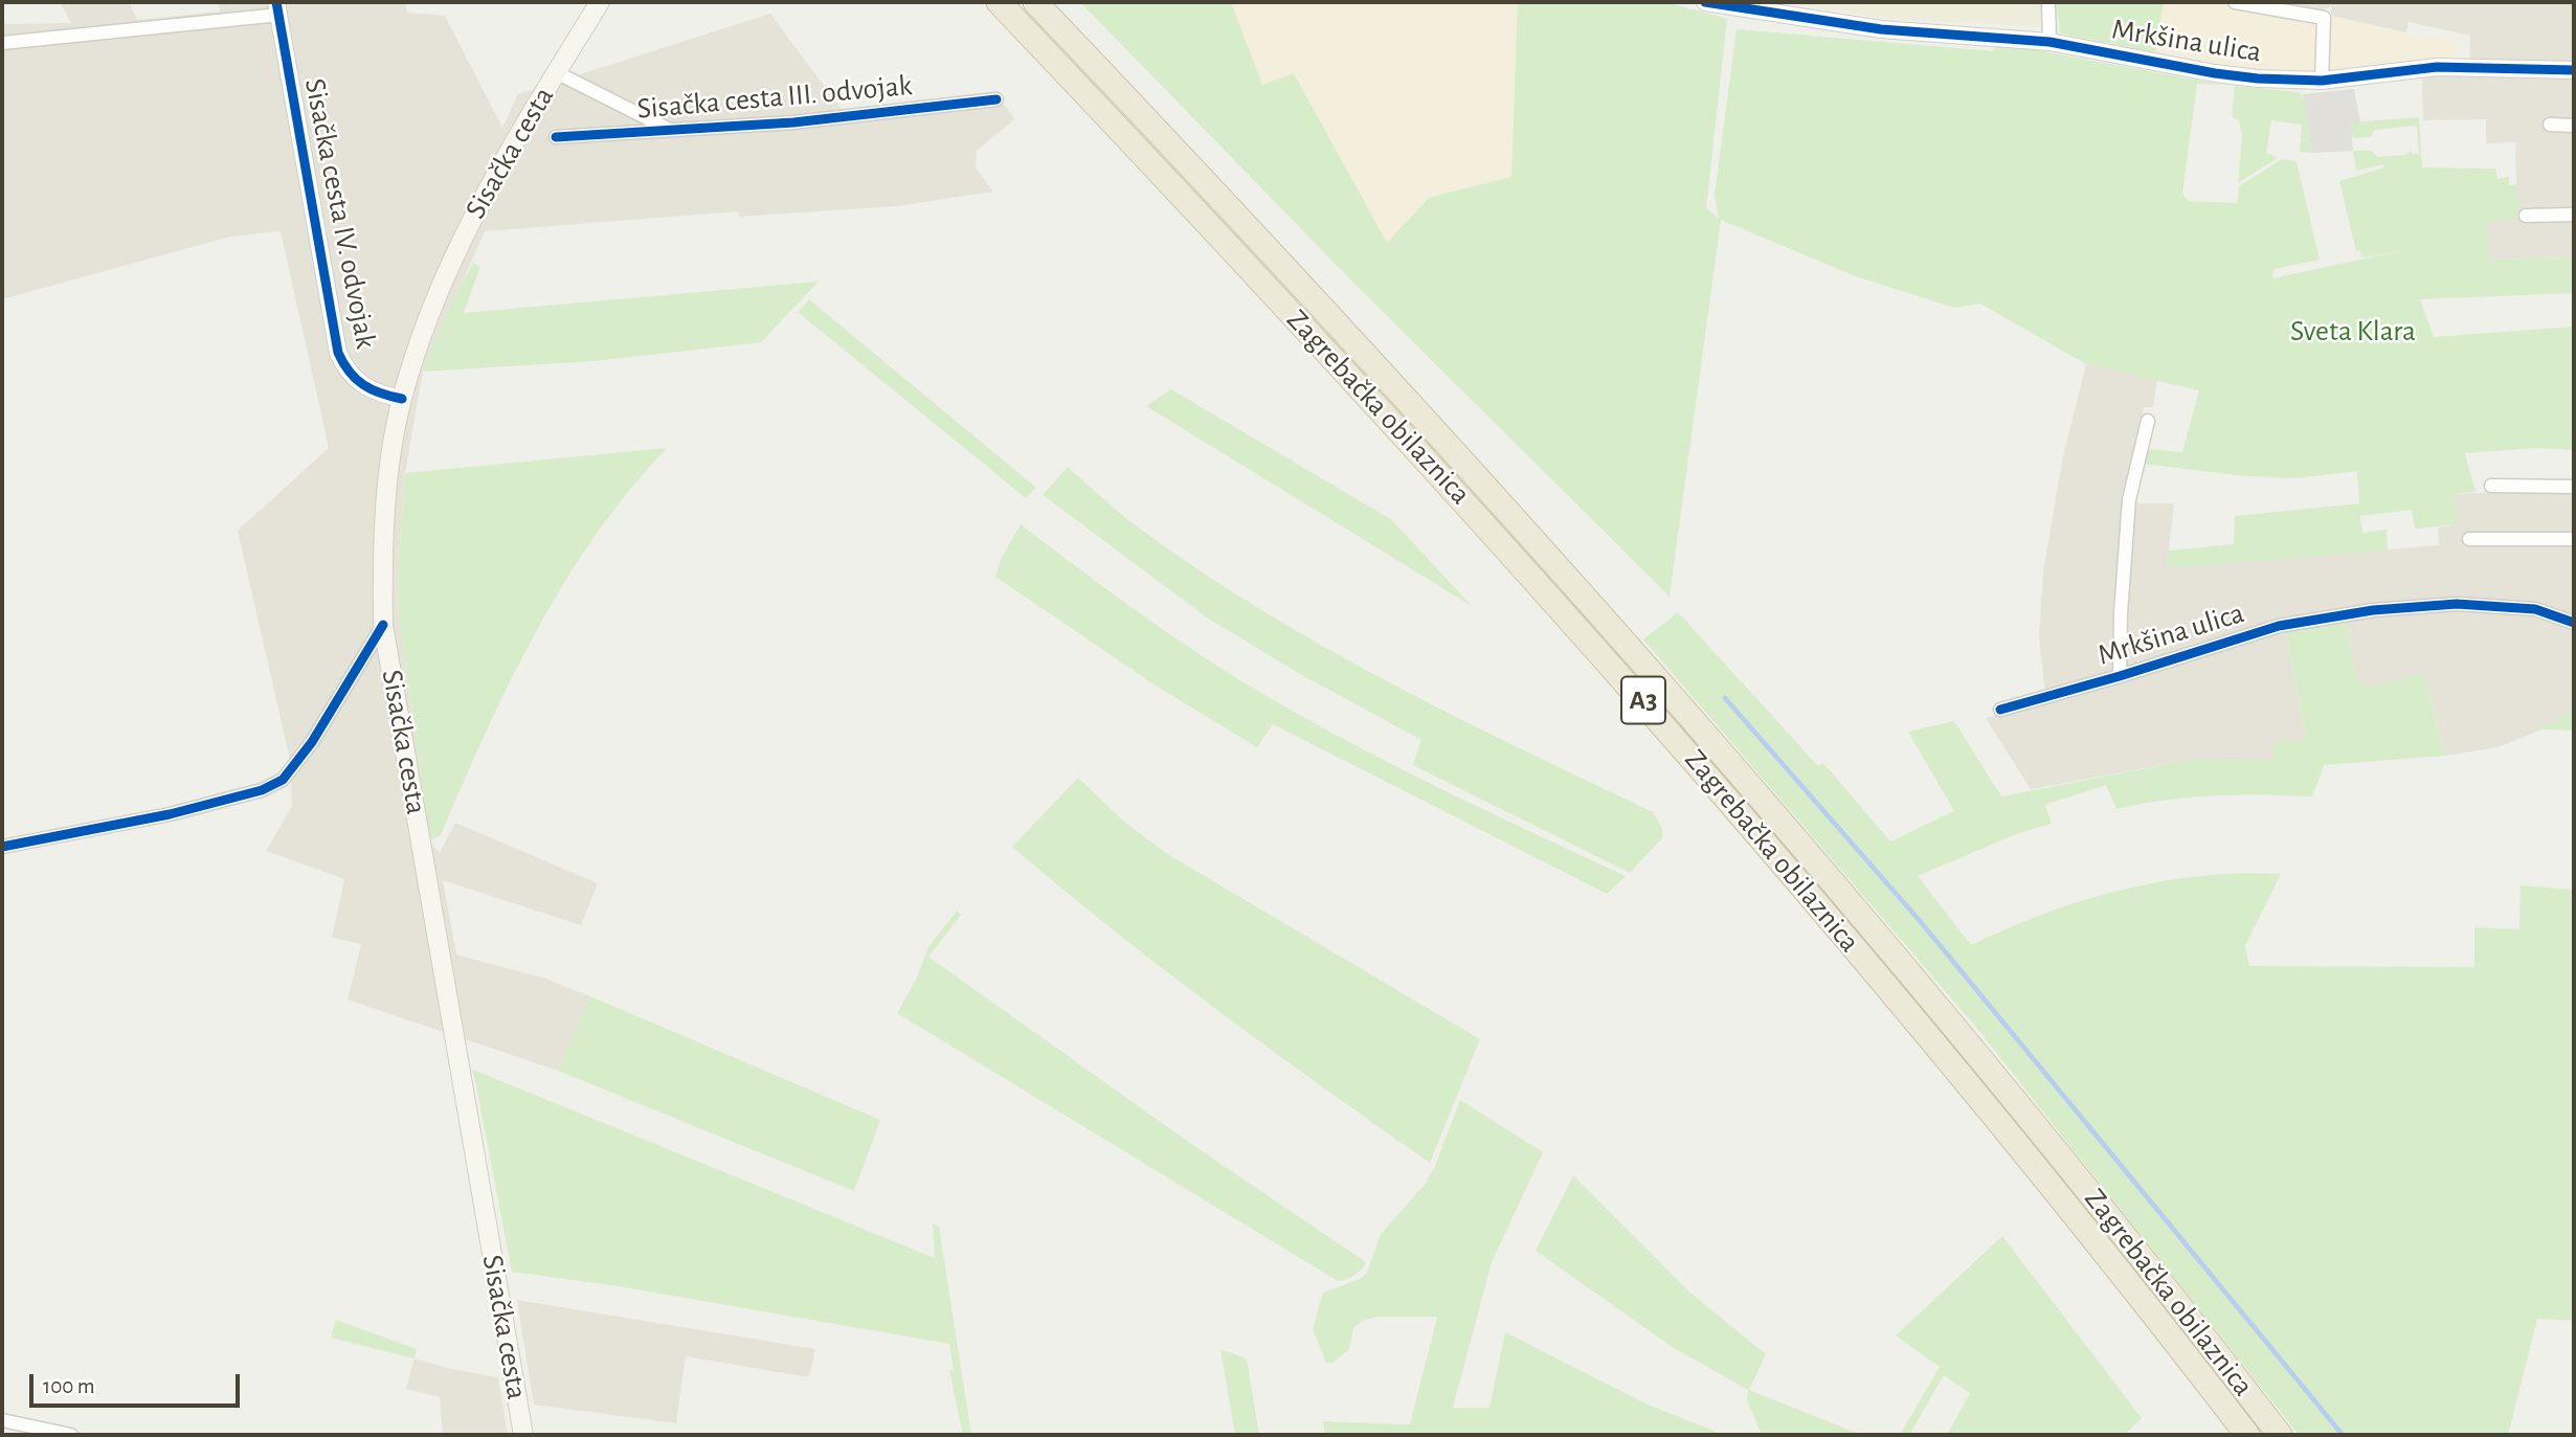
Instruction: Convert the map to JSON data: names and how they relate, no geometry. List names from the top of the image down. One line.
{"streets":{"highway":["Zagrebačka obilaznica","A3"],"main road":["Sisačka cesta"],"street":["Mrkšina ulica","Sisačka cesta III. odvojak","Sisačka cesta IV. odvojak"]},"crossings":[["Sisačka cesta III. odvojak","Sisačka cesta"],["Sisačka cesta","Sisačka cesta IV. odvojak"]],"parks":["Sveta Klara"],"scale_bar":"100 m"}
